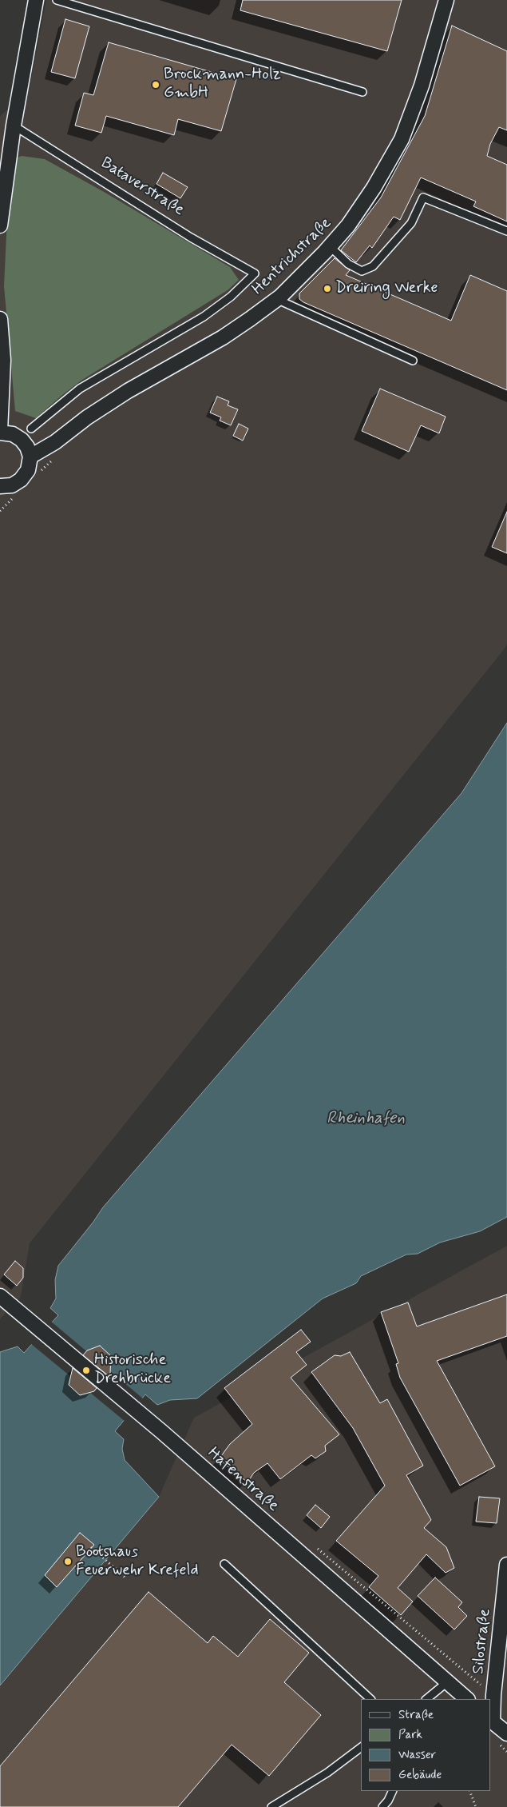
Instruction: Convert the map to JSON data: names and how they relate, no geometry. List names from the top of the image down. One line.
{"streets":{"street":["Hentrichstraße","Hafenstraße","Silostraße"],"lane":["Bataverstraße"]},"water":["Rheinhafen"],"places":["Brockmann-Holz GmbH","Dreiring Werke","Historische Drehbrücke","Bootshaus Feuerwehr Krefeld"],"legend":["Straße","Park","Wasser","Gebäude"]}
